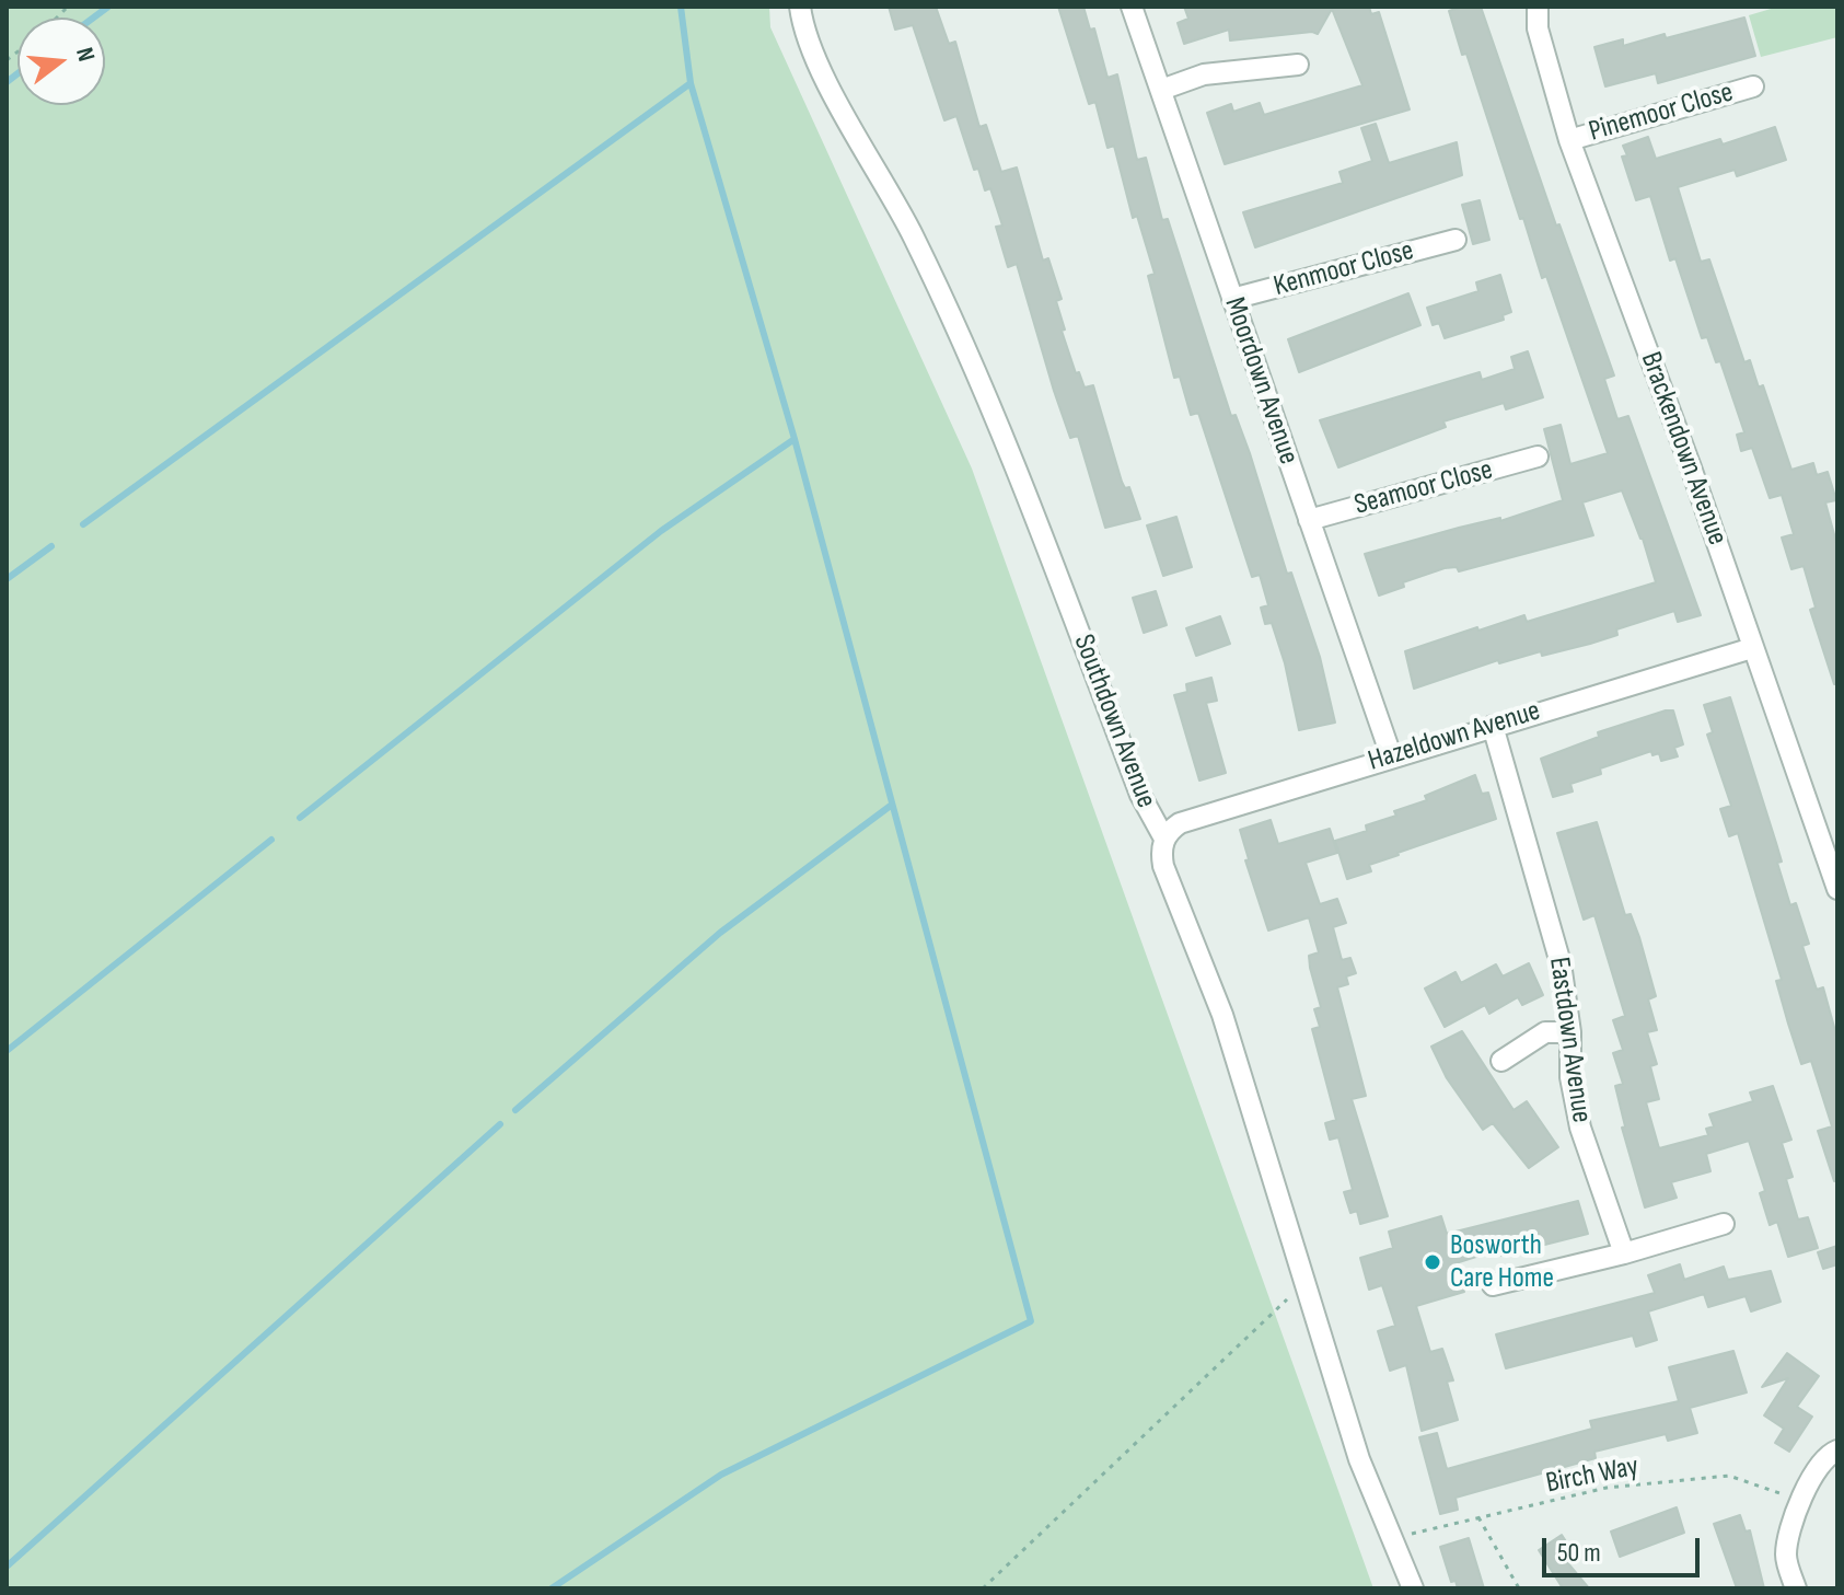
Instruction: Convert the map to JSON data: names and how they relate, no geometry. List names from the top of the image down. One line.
{"streets":{"street":["Pinemoor Close","Kenmoor Close","Moordown Avenue","Brackendown Avenue","Seamoor Close","Southdown Avenue","Hazeldown Avenue","Eastdown Avenue"],"path":["Birch Way"]},"crossings":[["Pinemoor Close","Brackendown Avenue"],["Kenmoor Close","Moordown Avenue"],["Moordown Avenue","Seamoor Close"],["Moordown Avenue","Hazeldown Avenue"],["Brackendown Avenue","Hazeldown Avenue"],["Southdown Avenue","Hazeldown Avenue"],["Southdown Avenue","Birch Way"],["Hazeldown Avenue","Eastdown Avenue"]],"places":["Bosworth Care Home"],"scale_bar":"50 m","north":"right"}
